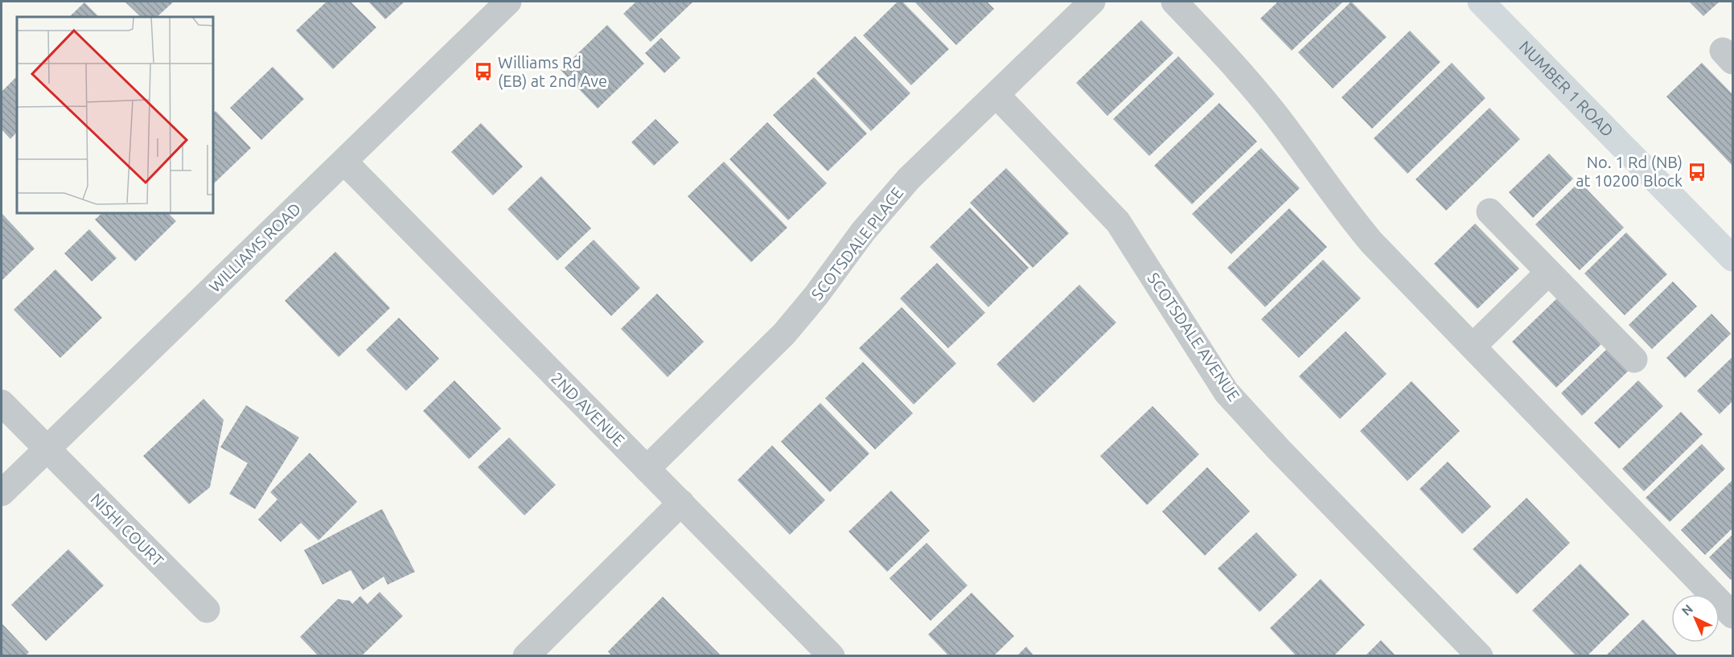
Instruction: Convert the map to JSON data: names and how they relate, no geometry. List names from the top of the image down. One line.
{"streets":{"main road":["NUMBER 1 ROAD"],"street":["SCOTSDALE PLACE","WILLIAMS ROAD","SCOTSDALE AVENUE","2ND AVENUE","NISHI COURT"]},"crossings":[["SCOTSDALE PLACE","SCOTSDALE AVENUE"],["SCOTSDALE PLACE","2ND AVENUE"],["WILLIAMS ROAD","2ND AVENUE"],["WILLIAMS ROAD","NISHI COURT"]],"places":{"bus stop":["Williams Rd (EB) at 2nd Ave","No. 1 Rd (NB) at 10200 Block"]},"north":"top left"}
